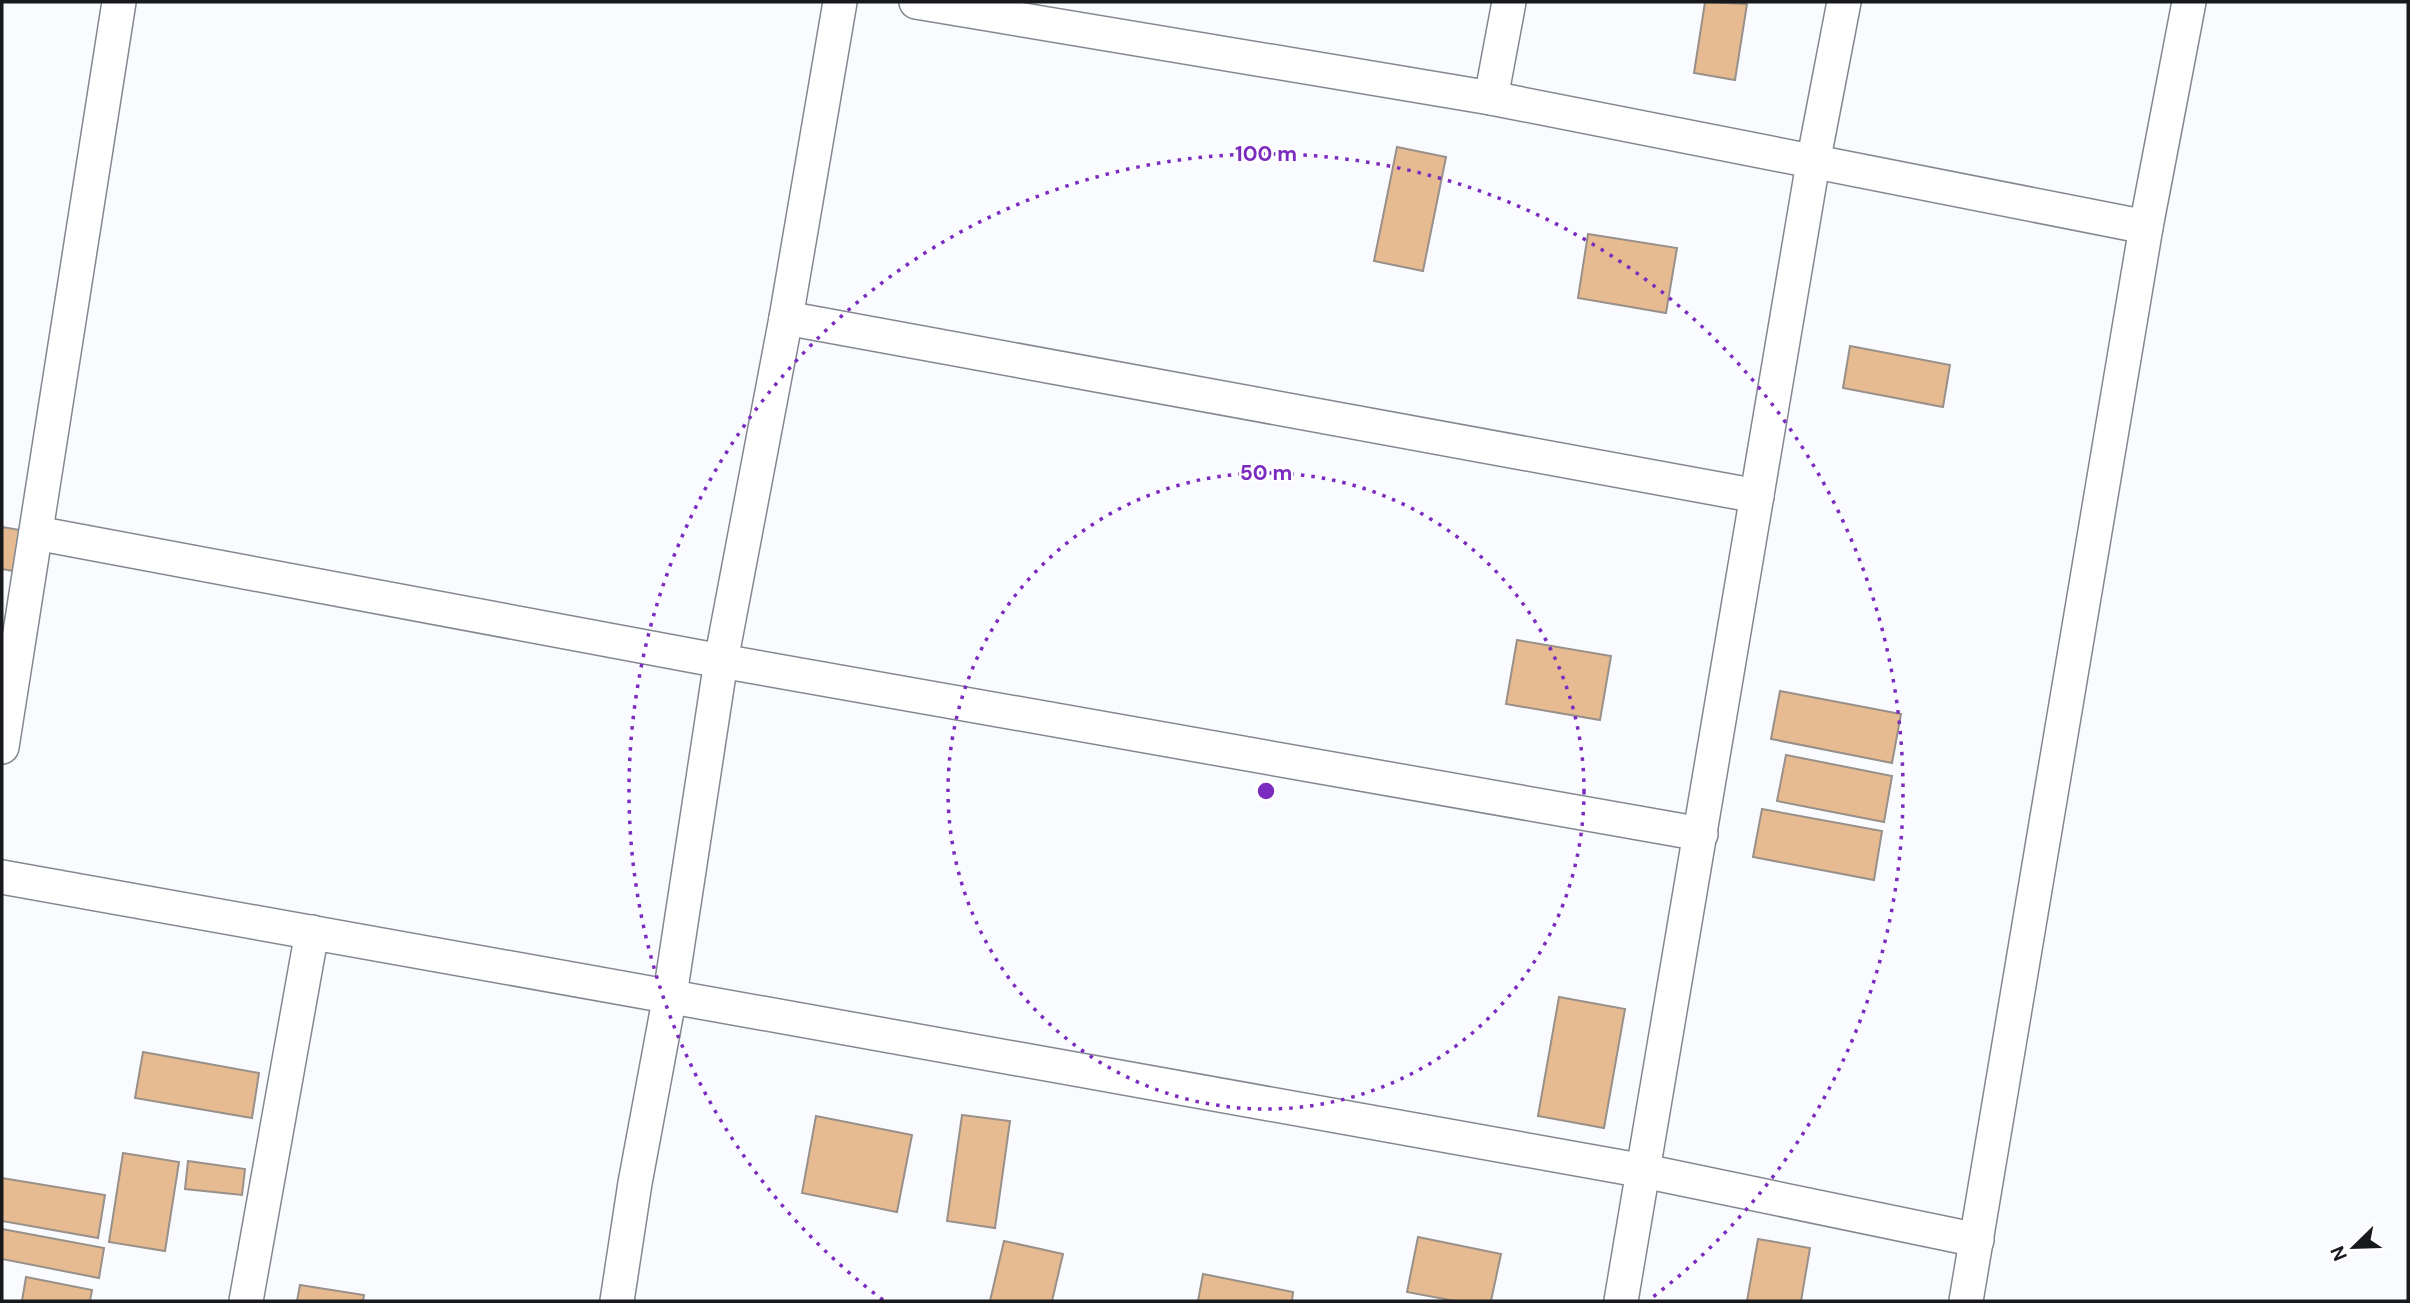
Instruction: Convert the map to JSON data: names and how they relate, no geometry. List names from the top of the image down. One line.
{"north":"bottom left","rings":["100 m","50 m"]}
